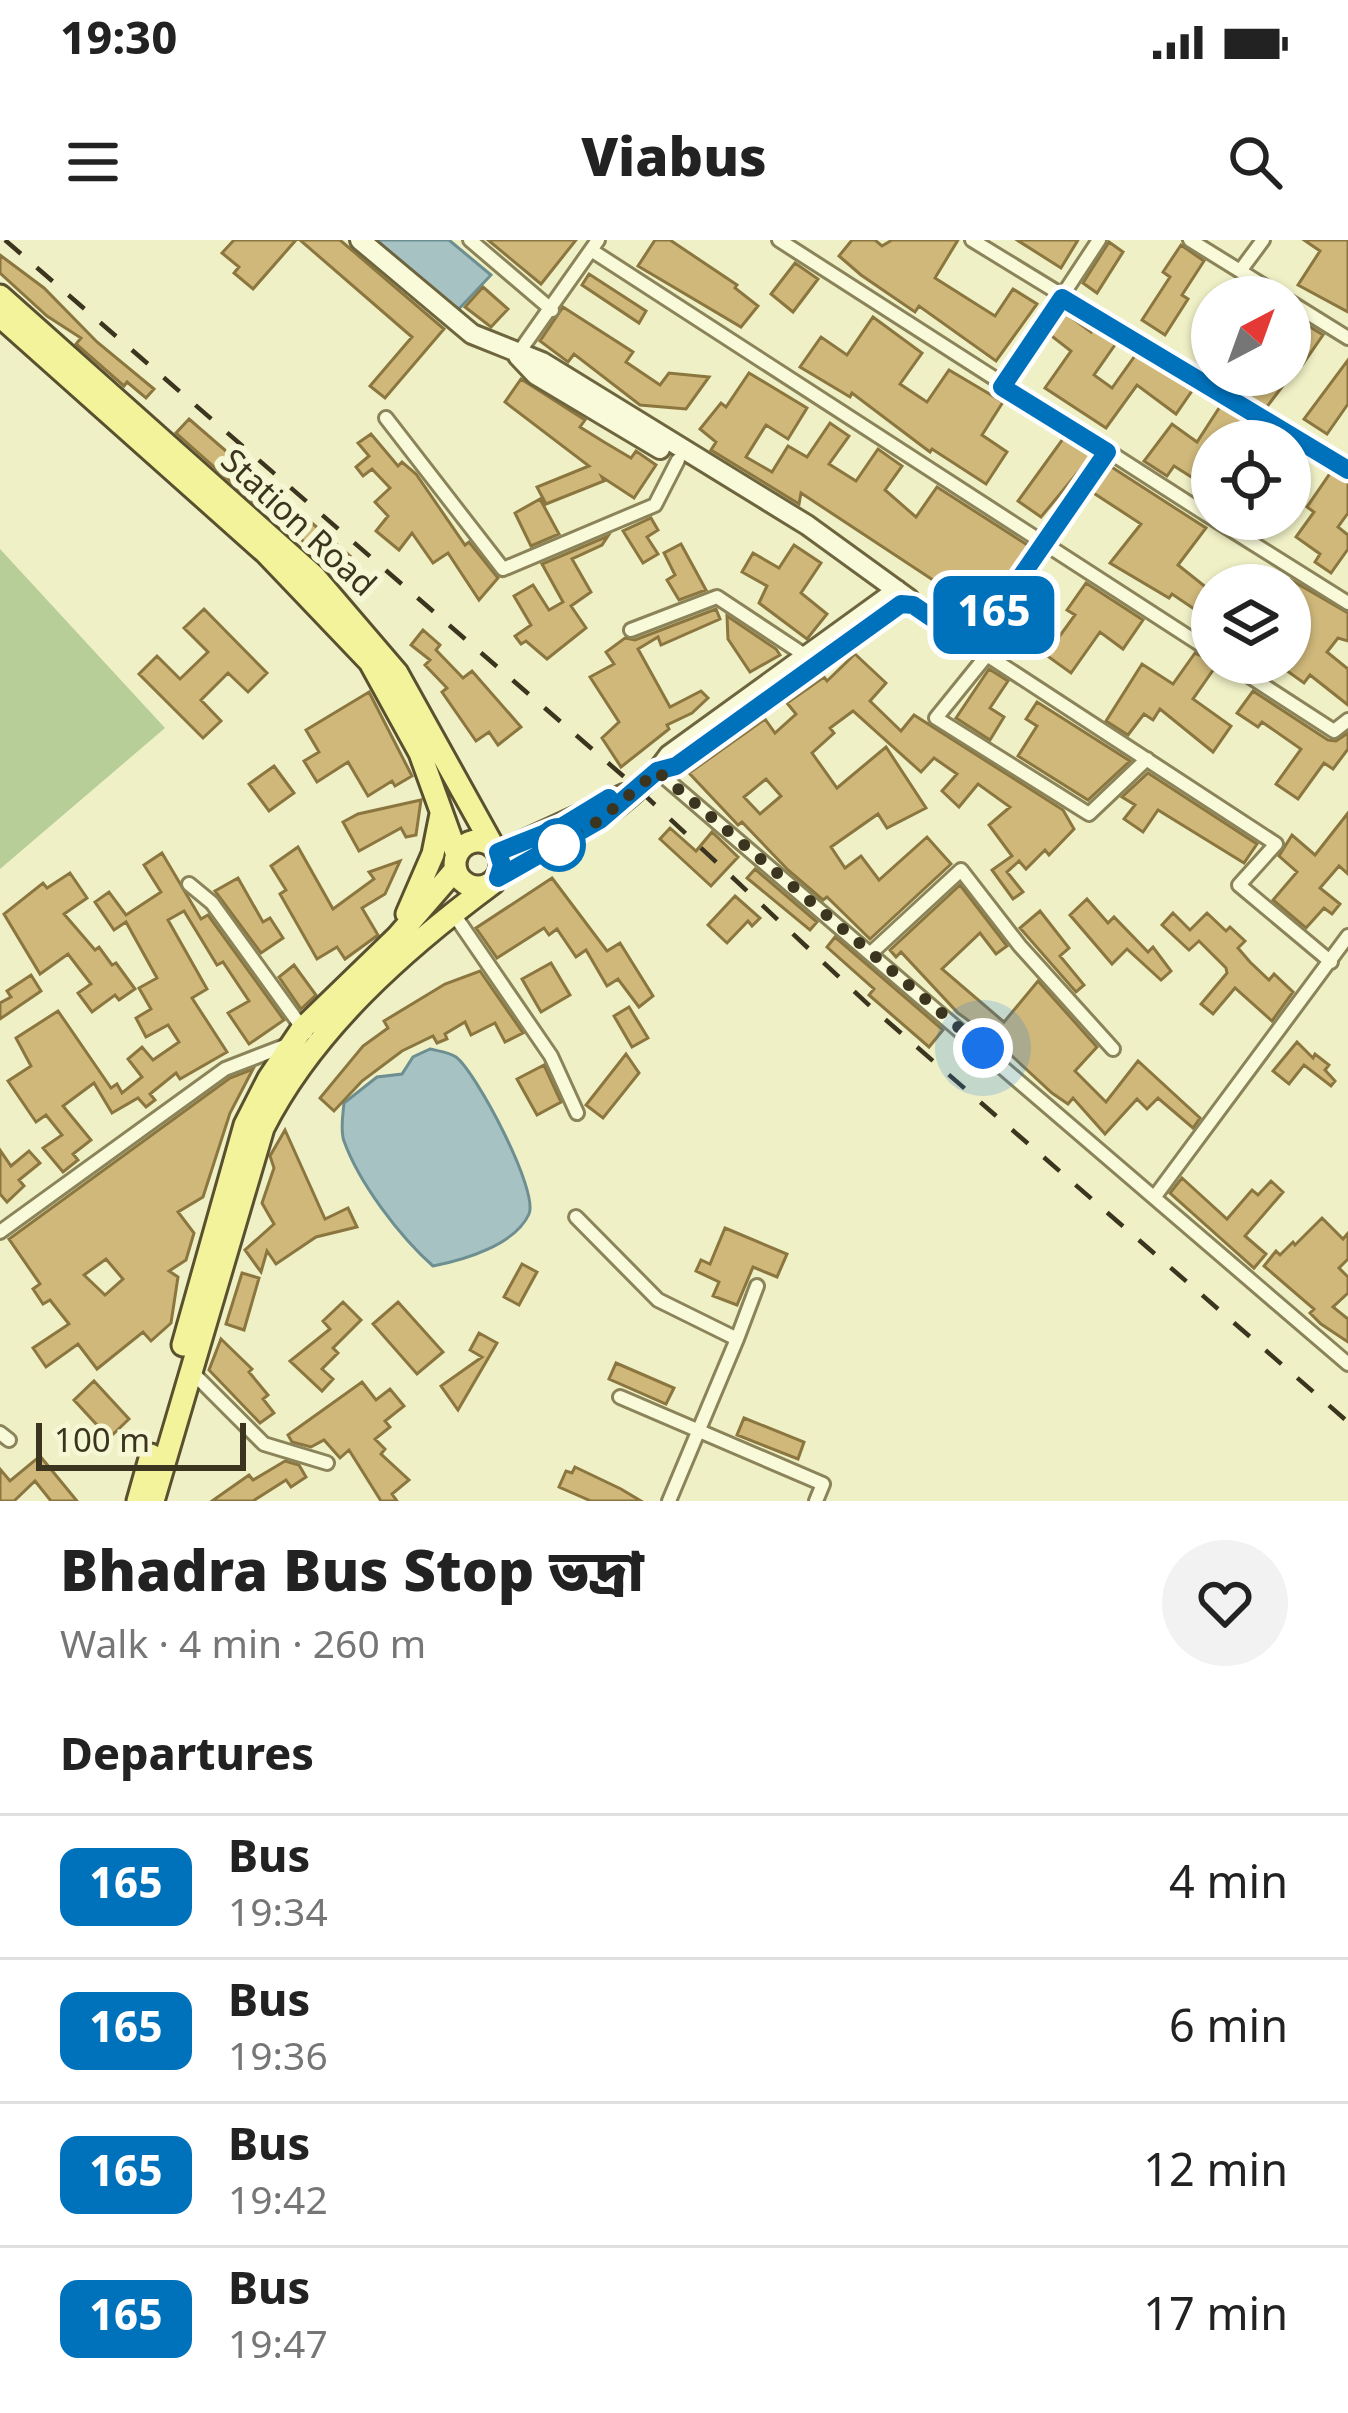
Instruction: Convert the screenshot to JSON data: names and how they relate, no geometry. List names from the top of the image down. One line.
{"streets":{"main road":["Station Road"]},"lines":["bus line 165"],"scale_bar":"100 m","north":"top right","page":{"status":"19:30","header":"Viabus","on_map":"165","scale":"100 m","heading":[["Bhadra Bus Stop ভদ্রা","Walk · 4 min · 260 m"],"Departures"],"list":[{"mark":"165","name":"Bus","note":"19:34","value":"4 min"},{"mark":"165","name":"Bus","note":"19:36","value":"6 min"},{"mark":"165","name":"Bus","note":"19:42","value":"12 min"},{"mark":"165","name":"Bus","note":"19:47","value":"17 min"}]}}
